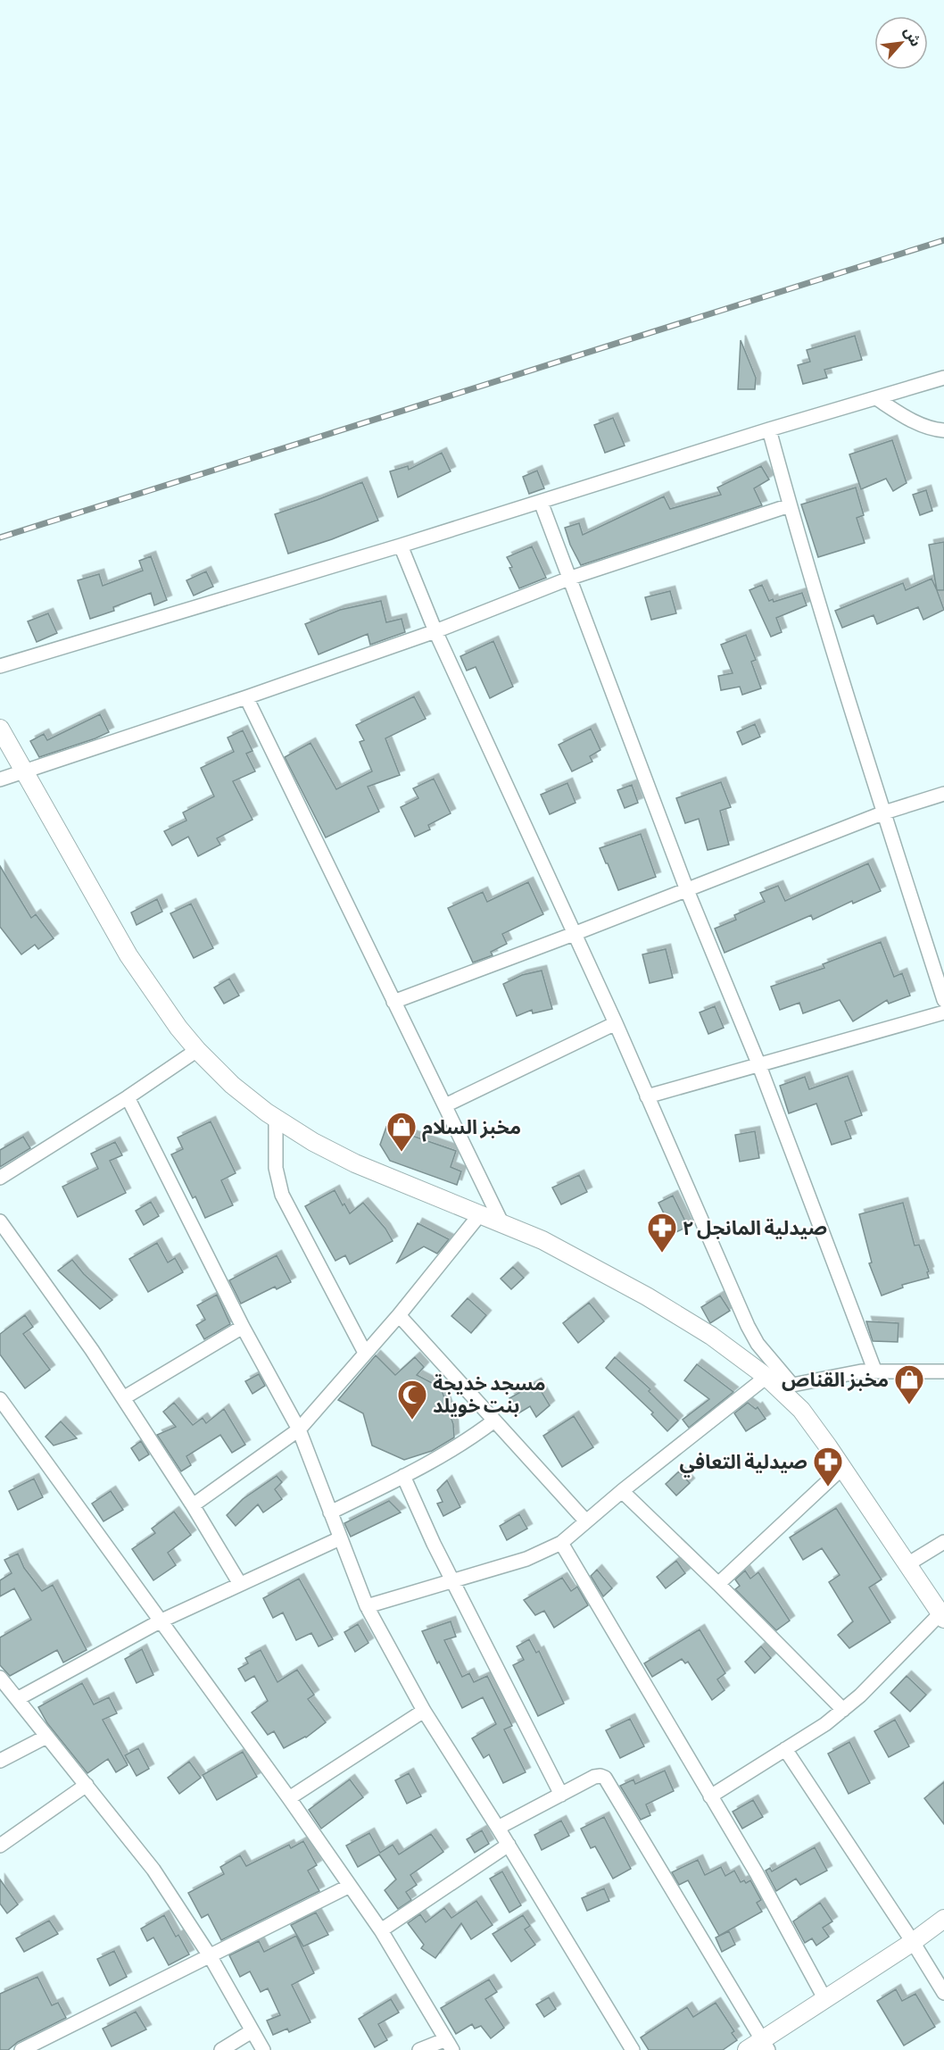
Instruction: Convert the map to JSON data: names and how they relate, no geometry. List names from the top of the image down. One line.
{"places":{"shop":["مخبز السلام","مخبز القناص"],"pharmacy":["صيدلية المانجل ٢","صيدلية التعافي"],"mosque":["مسجد خديجة بنت خويلد"]},"north":"top right"}
